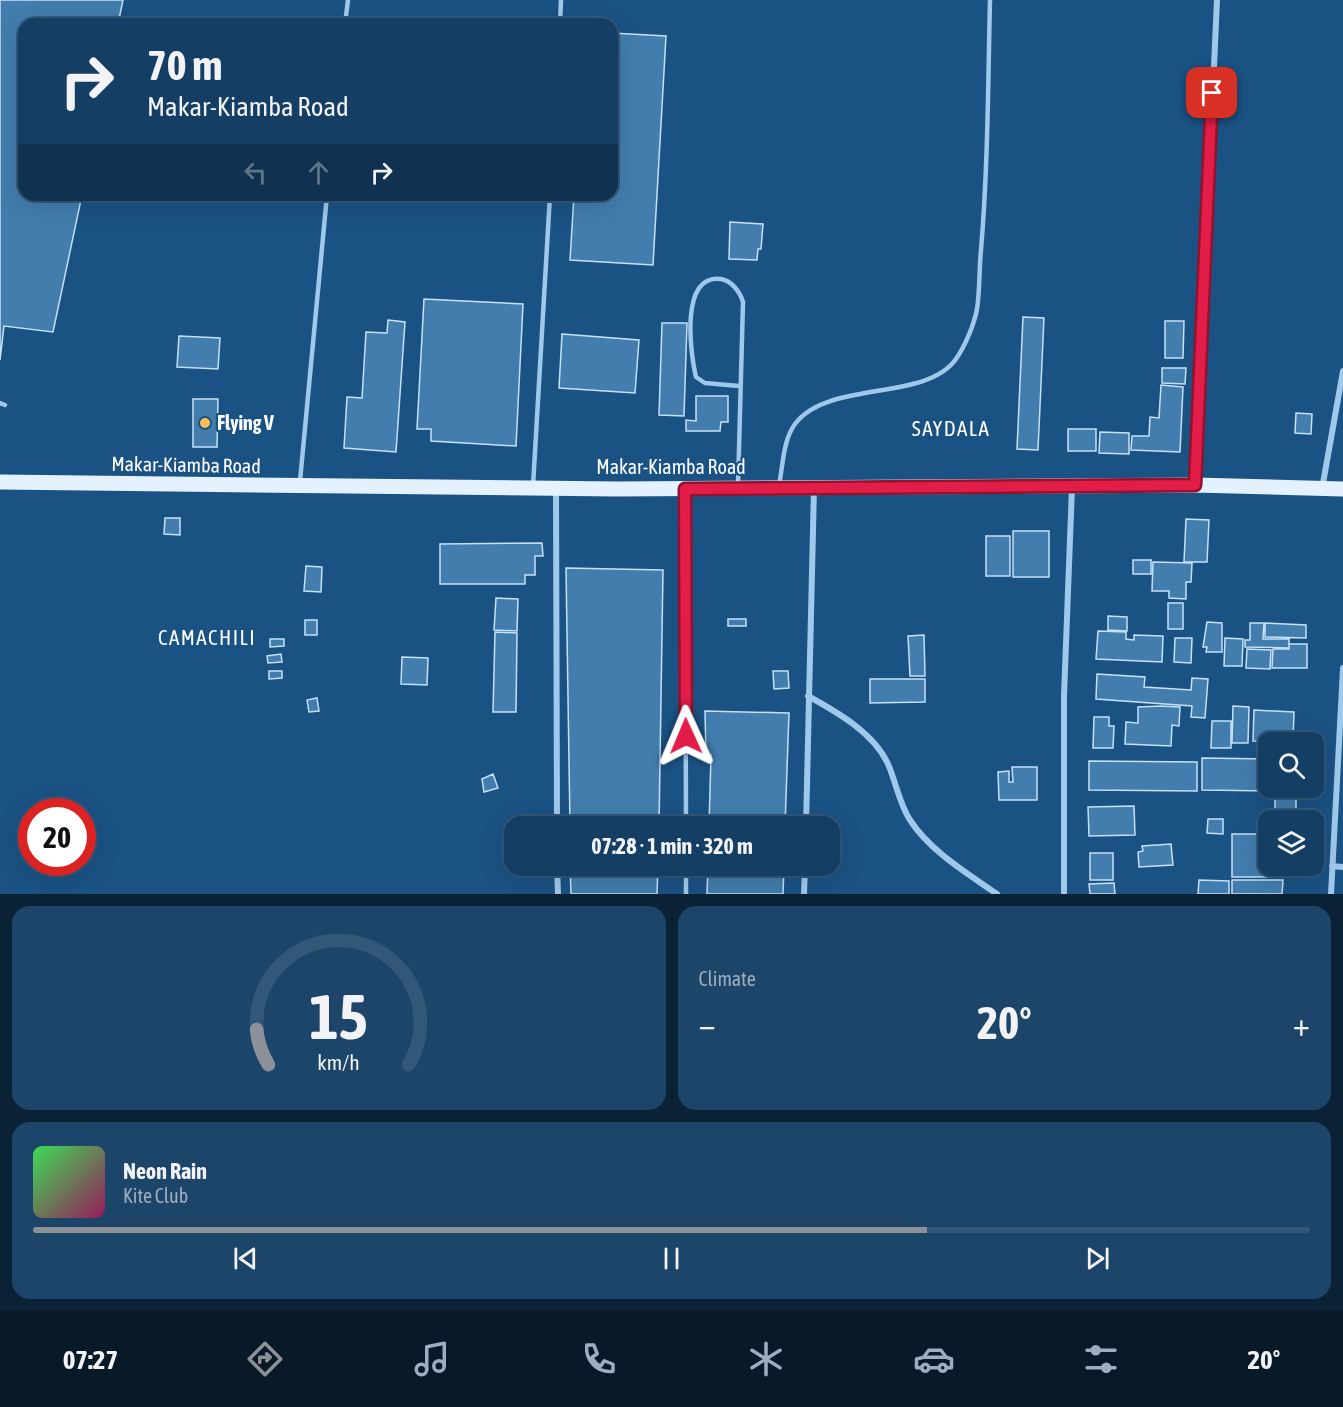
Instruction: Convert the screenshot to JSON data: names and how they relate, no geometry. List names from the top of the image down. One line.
{"streets":{"main road":["Makar-Kiamba Road"]},"districts":["SAYDALA","CAMACHILI"],"places":["Flying V"],"page":{"turn":["70 m","Makar-Kiamba Road"],"limit":"20","trip":"07:28 · 1 min · 320 m","tile":"Climate","heat":["−","20°","+"],"song":["Neon Rain","Kite Club"],"tabs":["07:27","20°"],"gauge":["15","km/h"]}}
